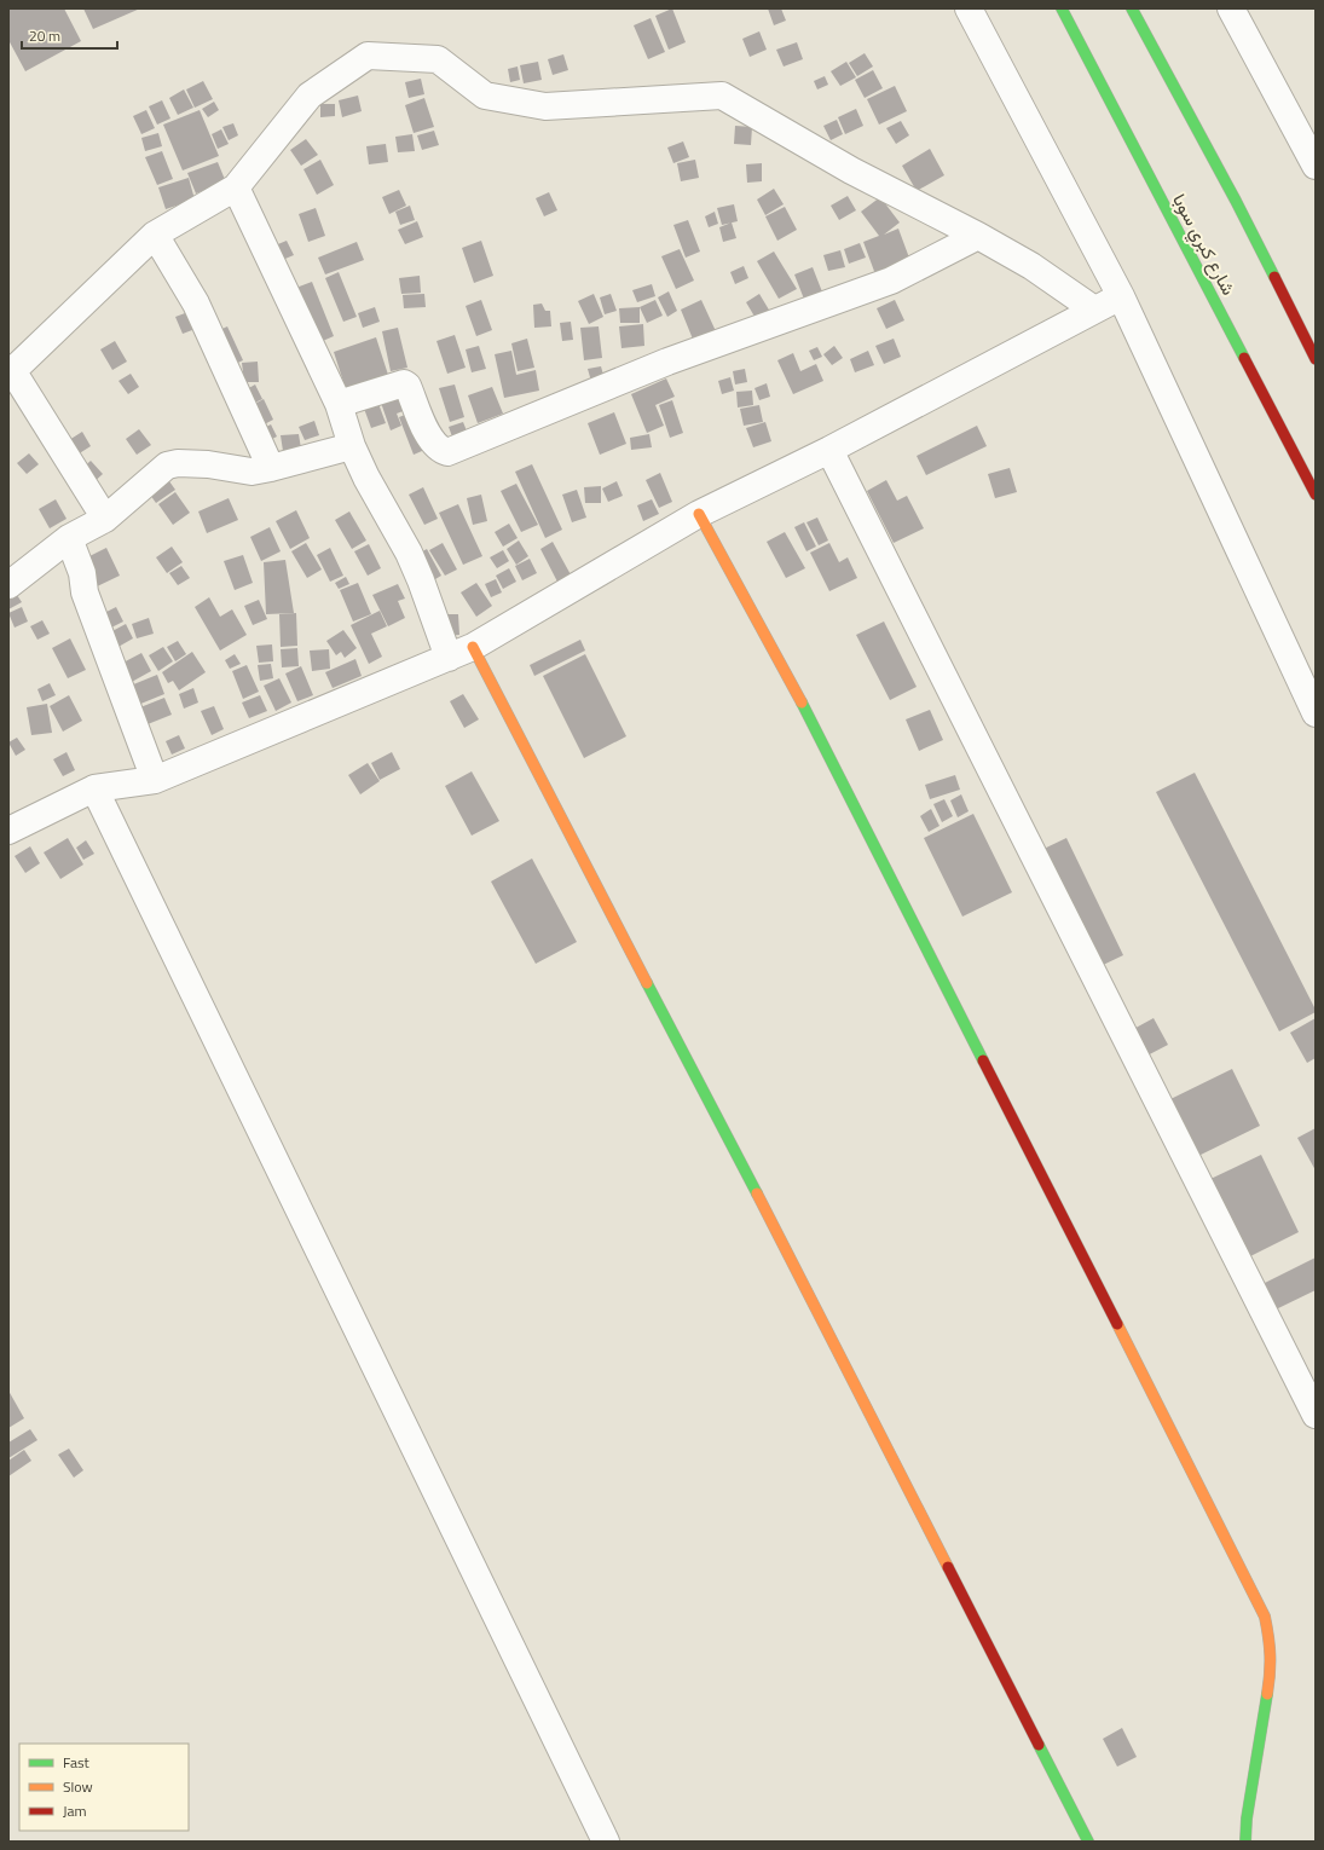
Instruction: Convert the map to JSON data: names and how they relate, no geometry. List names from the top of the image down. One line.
{"streets":{"main road":["شارع كبري سوبا"]},"legend":["Fast","Slow","Jam"],"scale_bar":"20 m"}
